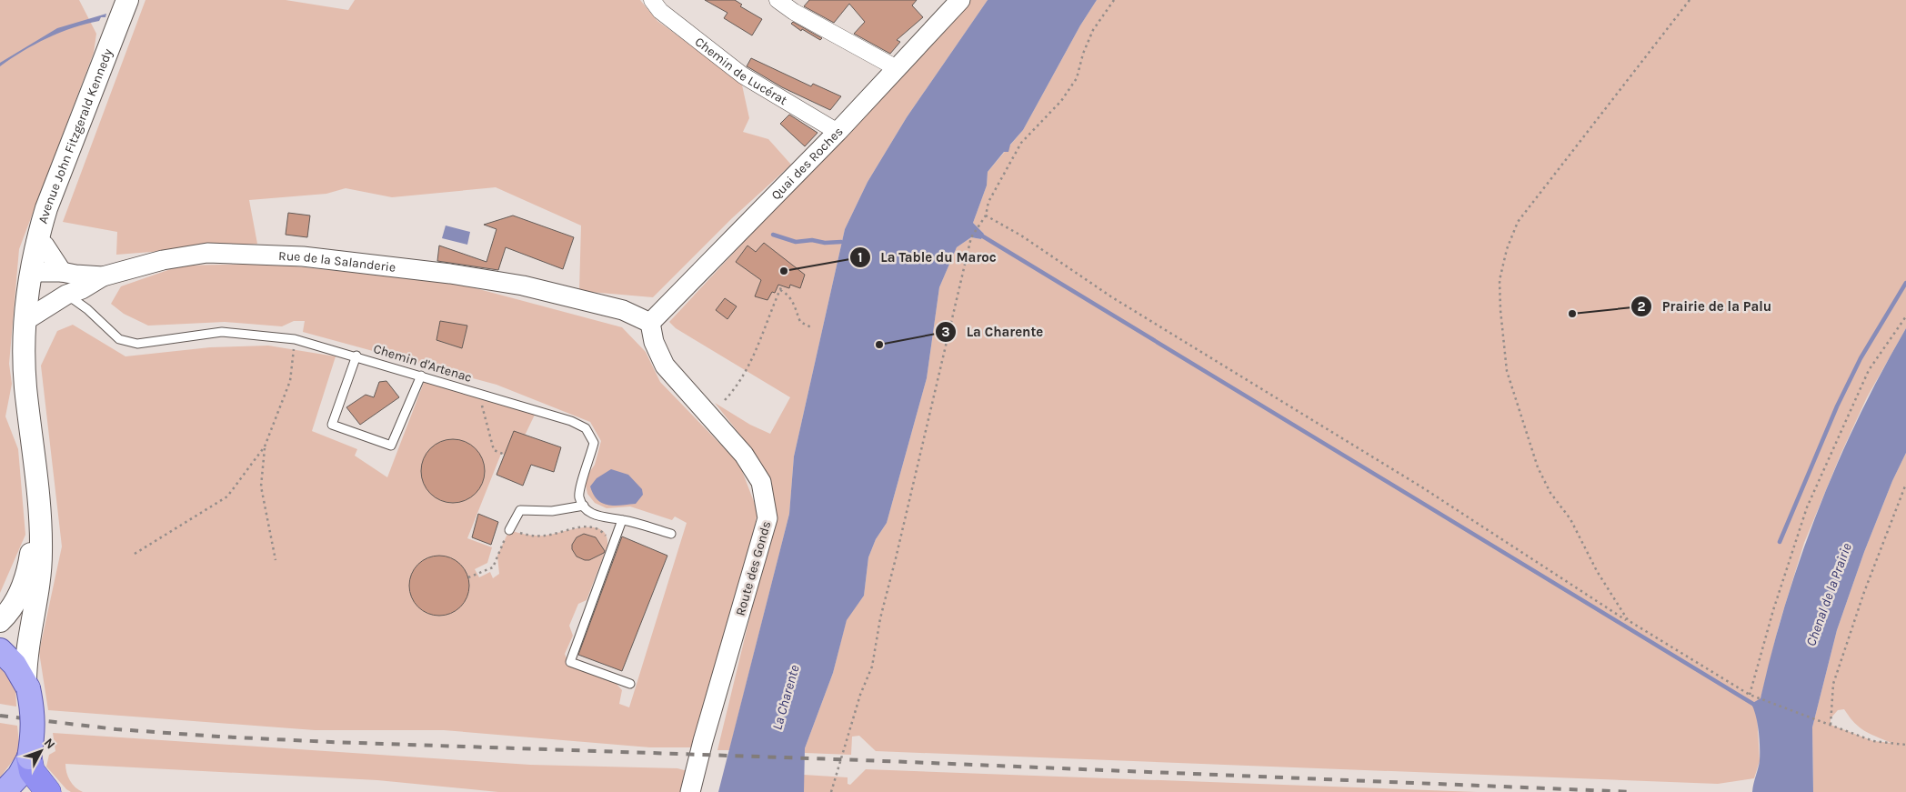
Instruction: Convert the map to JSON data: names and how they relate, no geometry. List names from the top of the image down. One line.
{"streets":{"main road":["Avenue John Fitzgerald Kennedy"],"street":["Chemin de Lucérat","Quai des Roches","Rue de la Salanderie","Route des Gonds"],"lane":["Chemin d'Artenac"]},"crossings":[["Chemin de Lucérat","Quai des Roches"],["Quai des Roches","Rue de la Salanderie"],["Quai des Roches","Route des Gonds"],["Rue de la Salanderie","Chemin d'Artenac"],["Rue de la Salanderie","Route des Gonds"]],"water":["Chenal de la Prairie","La Charente"],"places":["La Table du Maroc","Prairie de la Palu","La Charente"],"north":"top right"}
